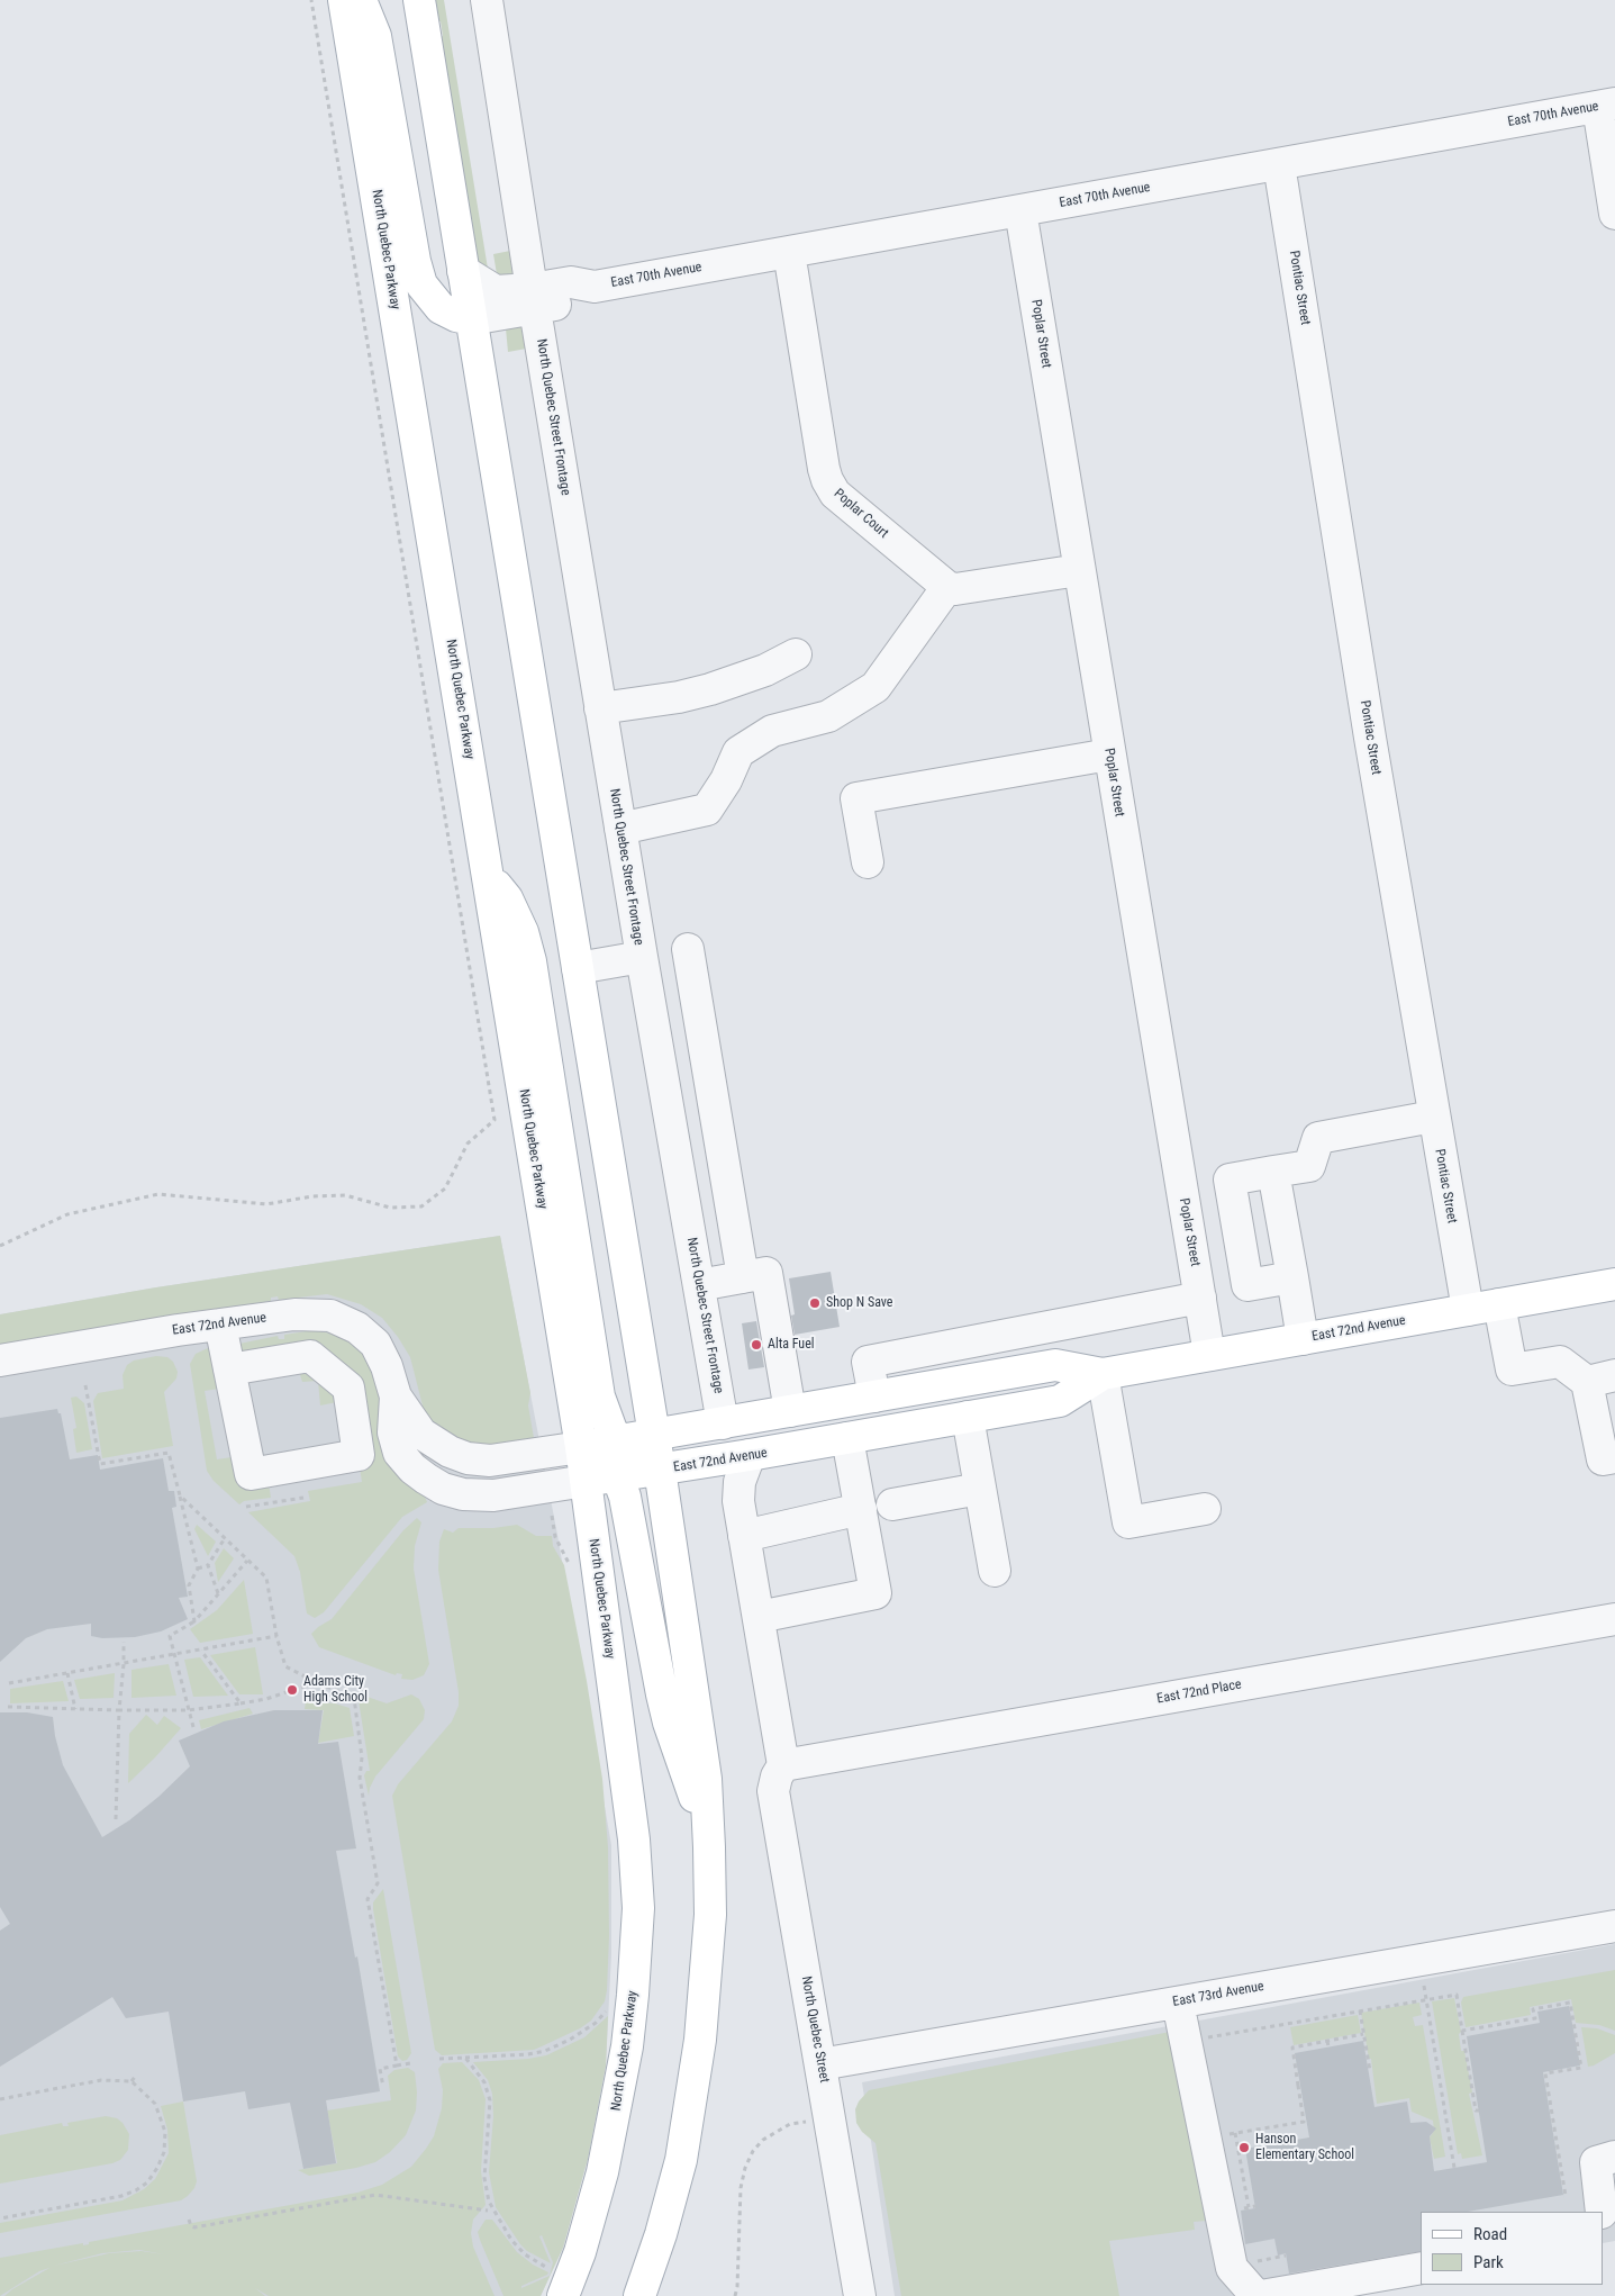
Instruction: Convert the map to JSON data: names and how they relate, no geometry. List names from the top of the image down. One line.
{"streets":{"main road":["North Quebec Parkway","East 72nd Avenue"],"street":["East 70th Avenue","Pontiac Street","Poplar Street","North Quebec Street Frontage","Poplar Court","East 72nd Place","East 73rd Avenue","North Quebec Street"]},"crossings":[["East 70th Avenue","Pontiac Street"],["East 70th Avenue","Poplar Street"],["East 70th Avenue","North Quebec Street Frontage"],["East 70th Avenue","Poplar Court"],["North Quebec Parkway","East 72nd Avenue"],["Pontiac Street","East 72nd Avenue"],["Poplar Street","East 72nd Avenue"],["North Quebec Street Frontage","East 72nd Avenue"],["East 72nd Place","North Quebec Street"],["East 73rd Avenue","North Quebec Street"]],"places":["Shop N Save","Alta Fuel","Adams City High School","Hanson Elementary School"],"legend":["Road","Park"]}
